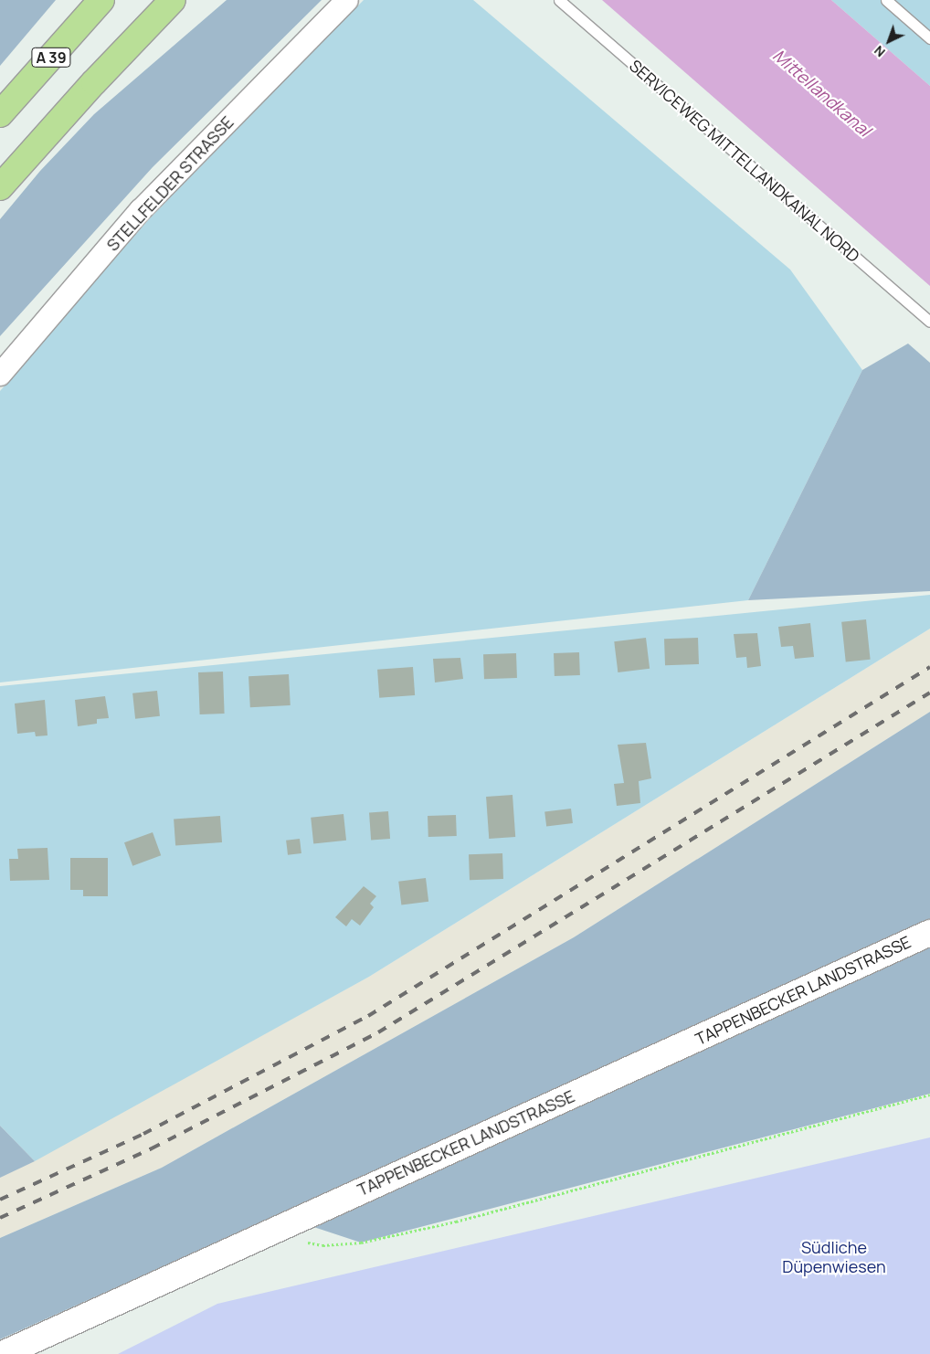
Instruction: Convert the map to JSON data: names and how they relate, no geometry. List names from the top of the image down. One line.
{"streets":{"highway":["A 39"],"street":["STELLFELDER STRASSE","TAPPENBECKER LANDSTRASSE"],"lane":["SERVICEWEG MITTELLANDKANAL NORD"]},"water":["Mittellandkanal"],"parks":["Südliche Düpenwiesen"],"north":"bottom left"}
